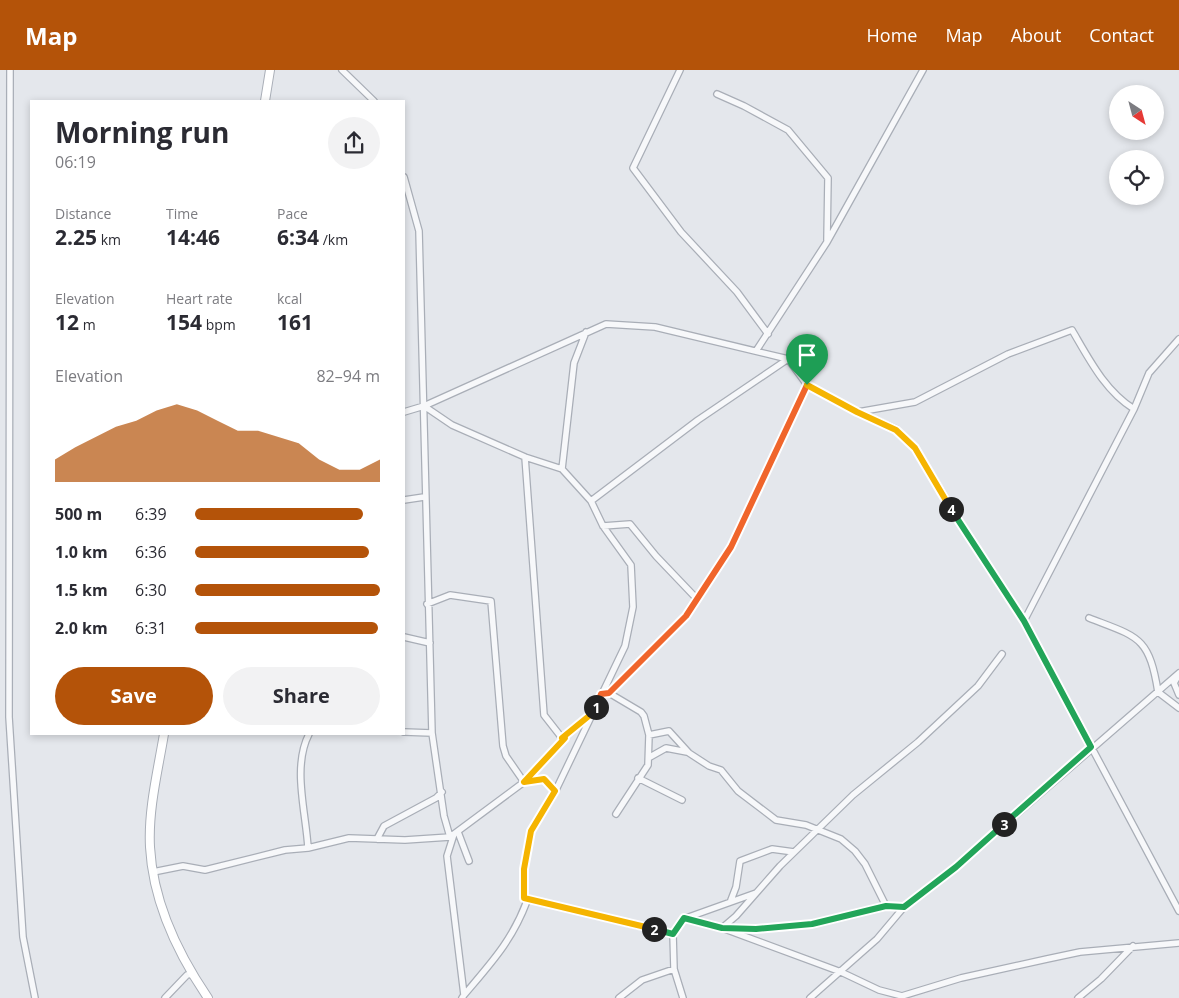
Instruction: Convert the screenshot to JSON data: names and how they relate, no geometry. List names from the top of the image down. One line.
{"north":"bottom right","page":{"header":"Map","nav":["Home","Map","About","Contact"],"heading":["Morning run","06:19"],"stats":[["Distance","2.25 km"],["Time","14:46"],["Pace","6:34 /km"],["Elevation","12 m"],["Heart rate","154 bpm"],["kcal","161"]],"chart":["Elevation","82–94 m"],"list":[{"name":"500 m","note":"6:39"},{"name":"1.0 km","note":"6:36"},{"name":"1.5 km","note":"6:30"},{"name":"2.0 km","note":"6:31"}],"pins":["4","1","3","2"],"buttons":["Save","Share"]}}
